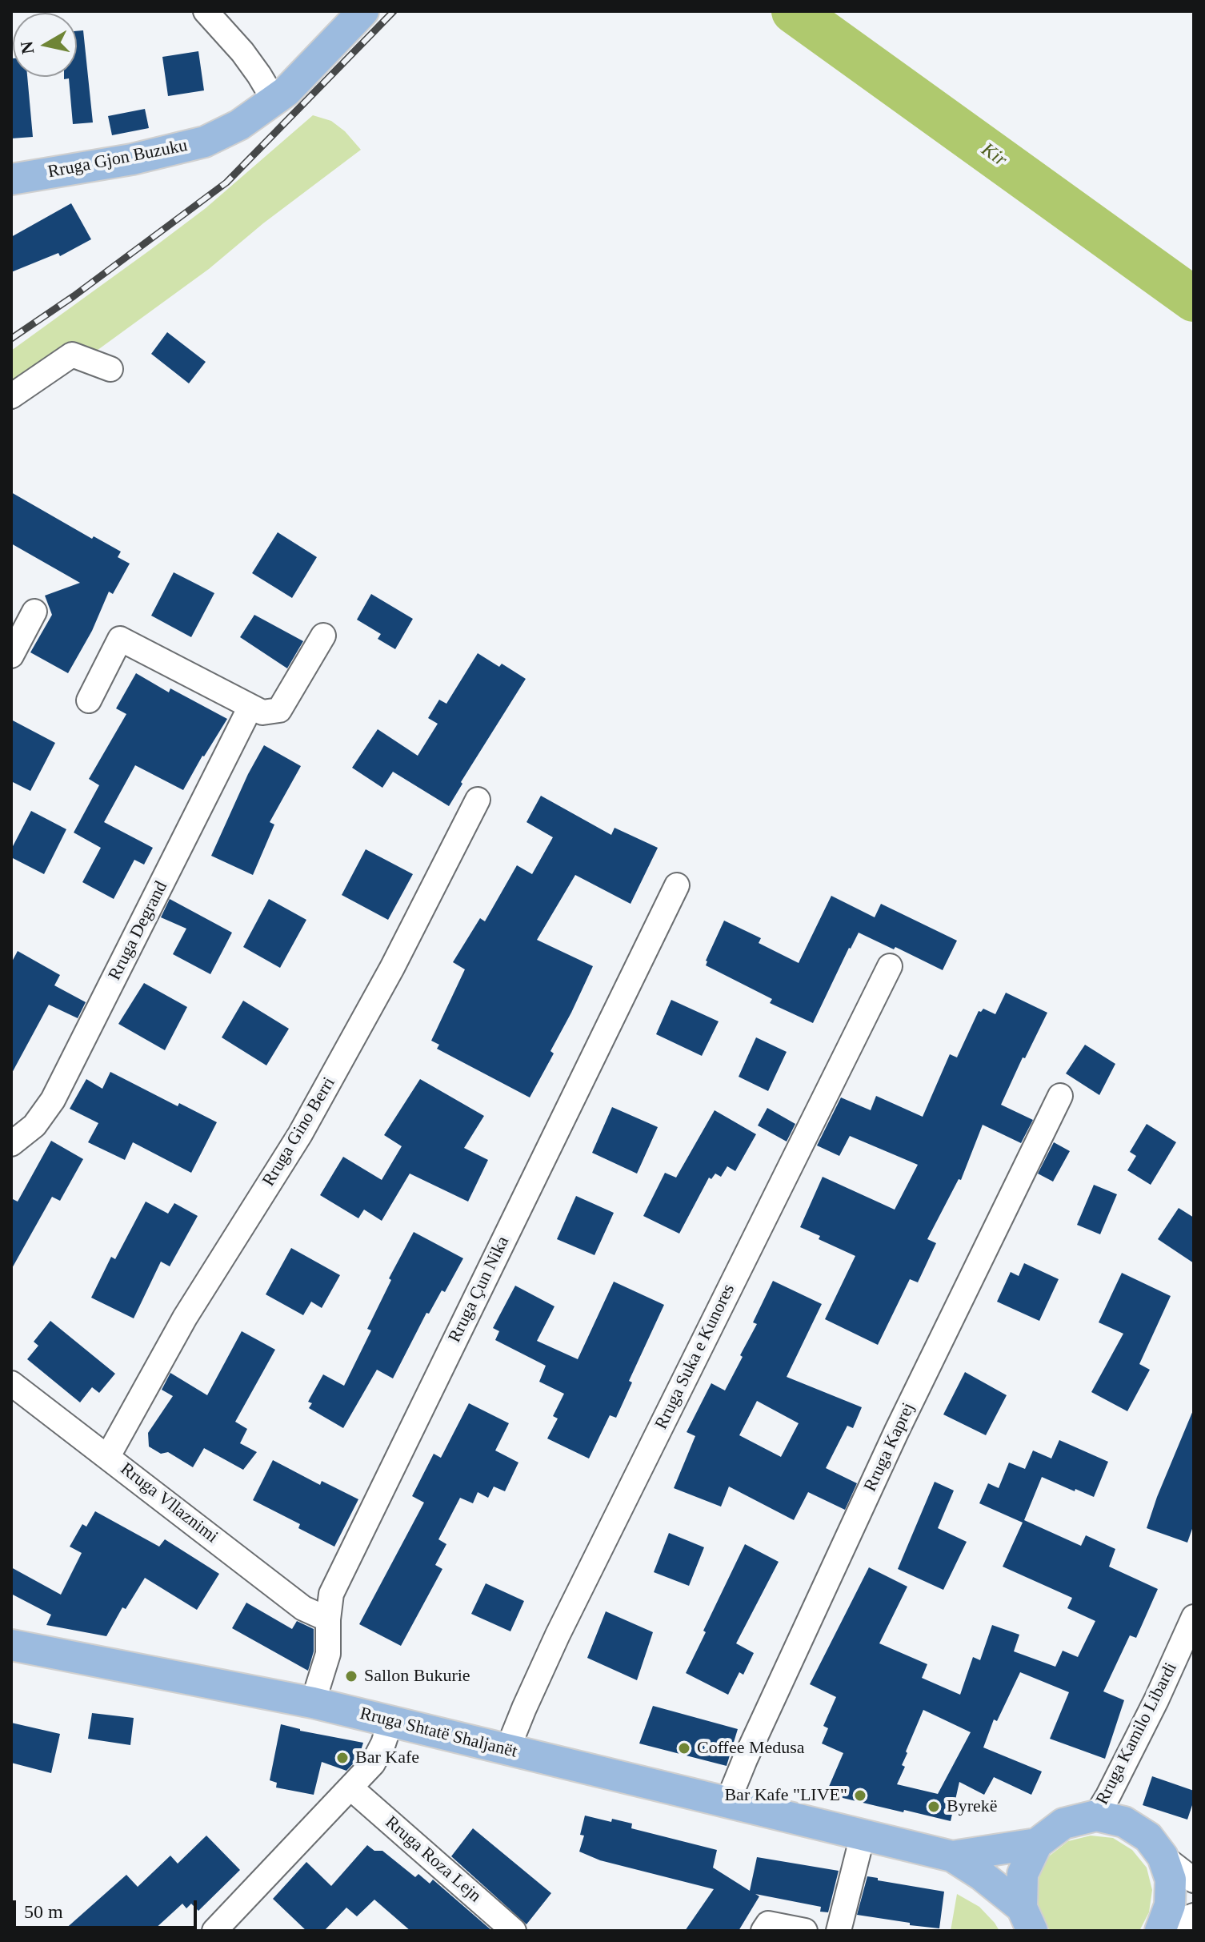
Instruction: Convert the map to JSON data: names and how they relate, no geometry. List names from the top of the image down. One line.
{"streets":{"main road":["Rruga Gjon Buzuku","Rruga Shtatë Shaljanët"],"street":["Rruga Degrand","Rruga Gino Berri","Rruga Çun Nika","Rruga Suka e Kunores","Rruga Kaprej","Rruga Vllaznimi","Rruga Kamilo Libardi","Rruga Roza Lejn"]},"crossings":[["Rruga Gino Berri","Rruga Vllaznimi"],["Rruga Çun Nika","Rruga Vllaznimi"],["Rruga Çun Nika","Rruga Shtatë Shaljanët"],["Rruga Suka e Kunores","Rruga Shtatë Shaljanët"],["Rruga Kaprej","Rruga Shtatë Shaljanët"]],"water":["Kir"],"places":["Sallon Bukurie","Coffee Medusa","Bar Kafe","Bar Kafe \"LIVE\"","Byrekë"],"scale_bar":"50 m","north":"left"}
